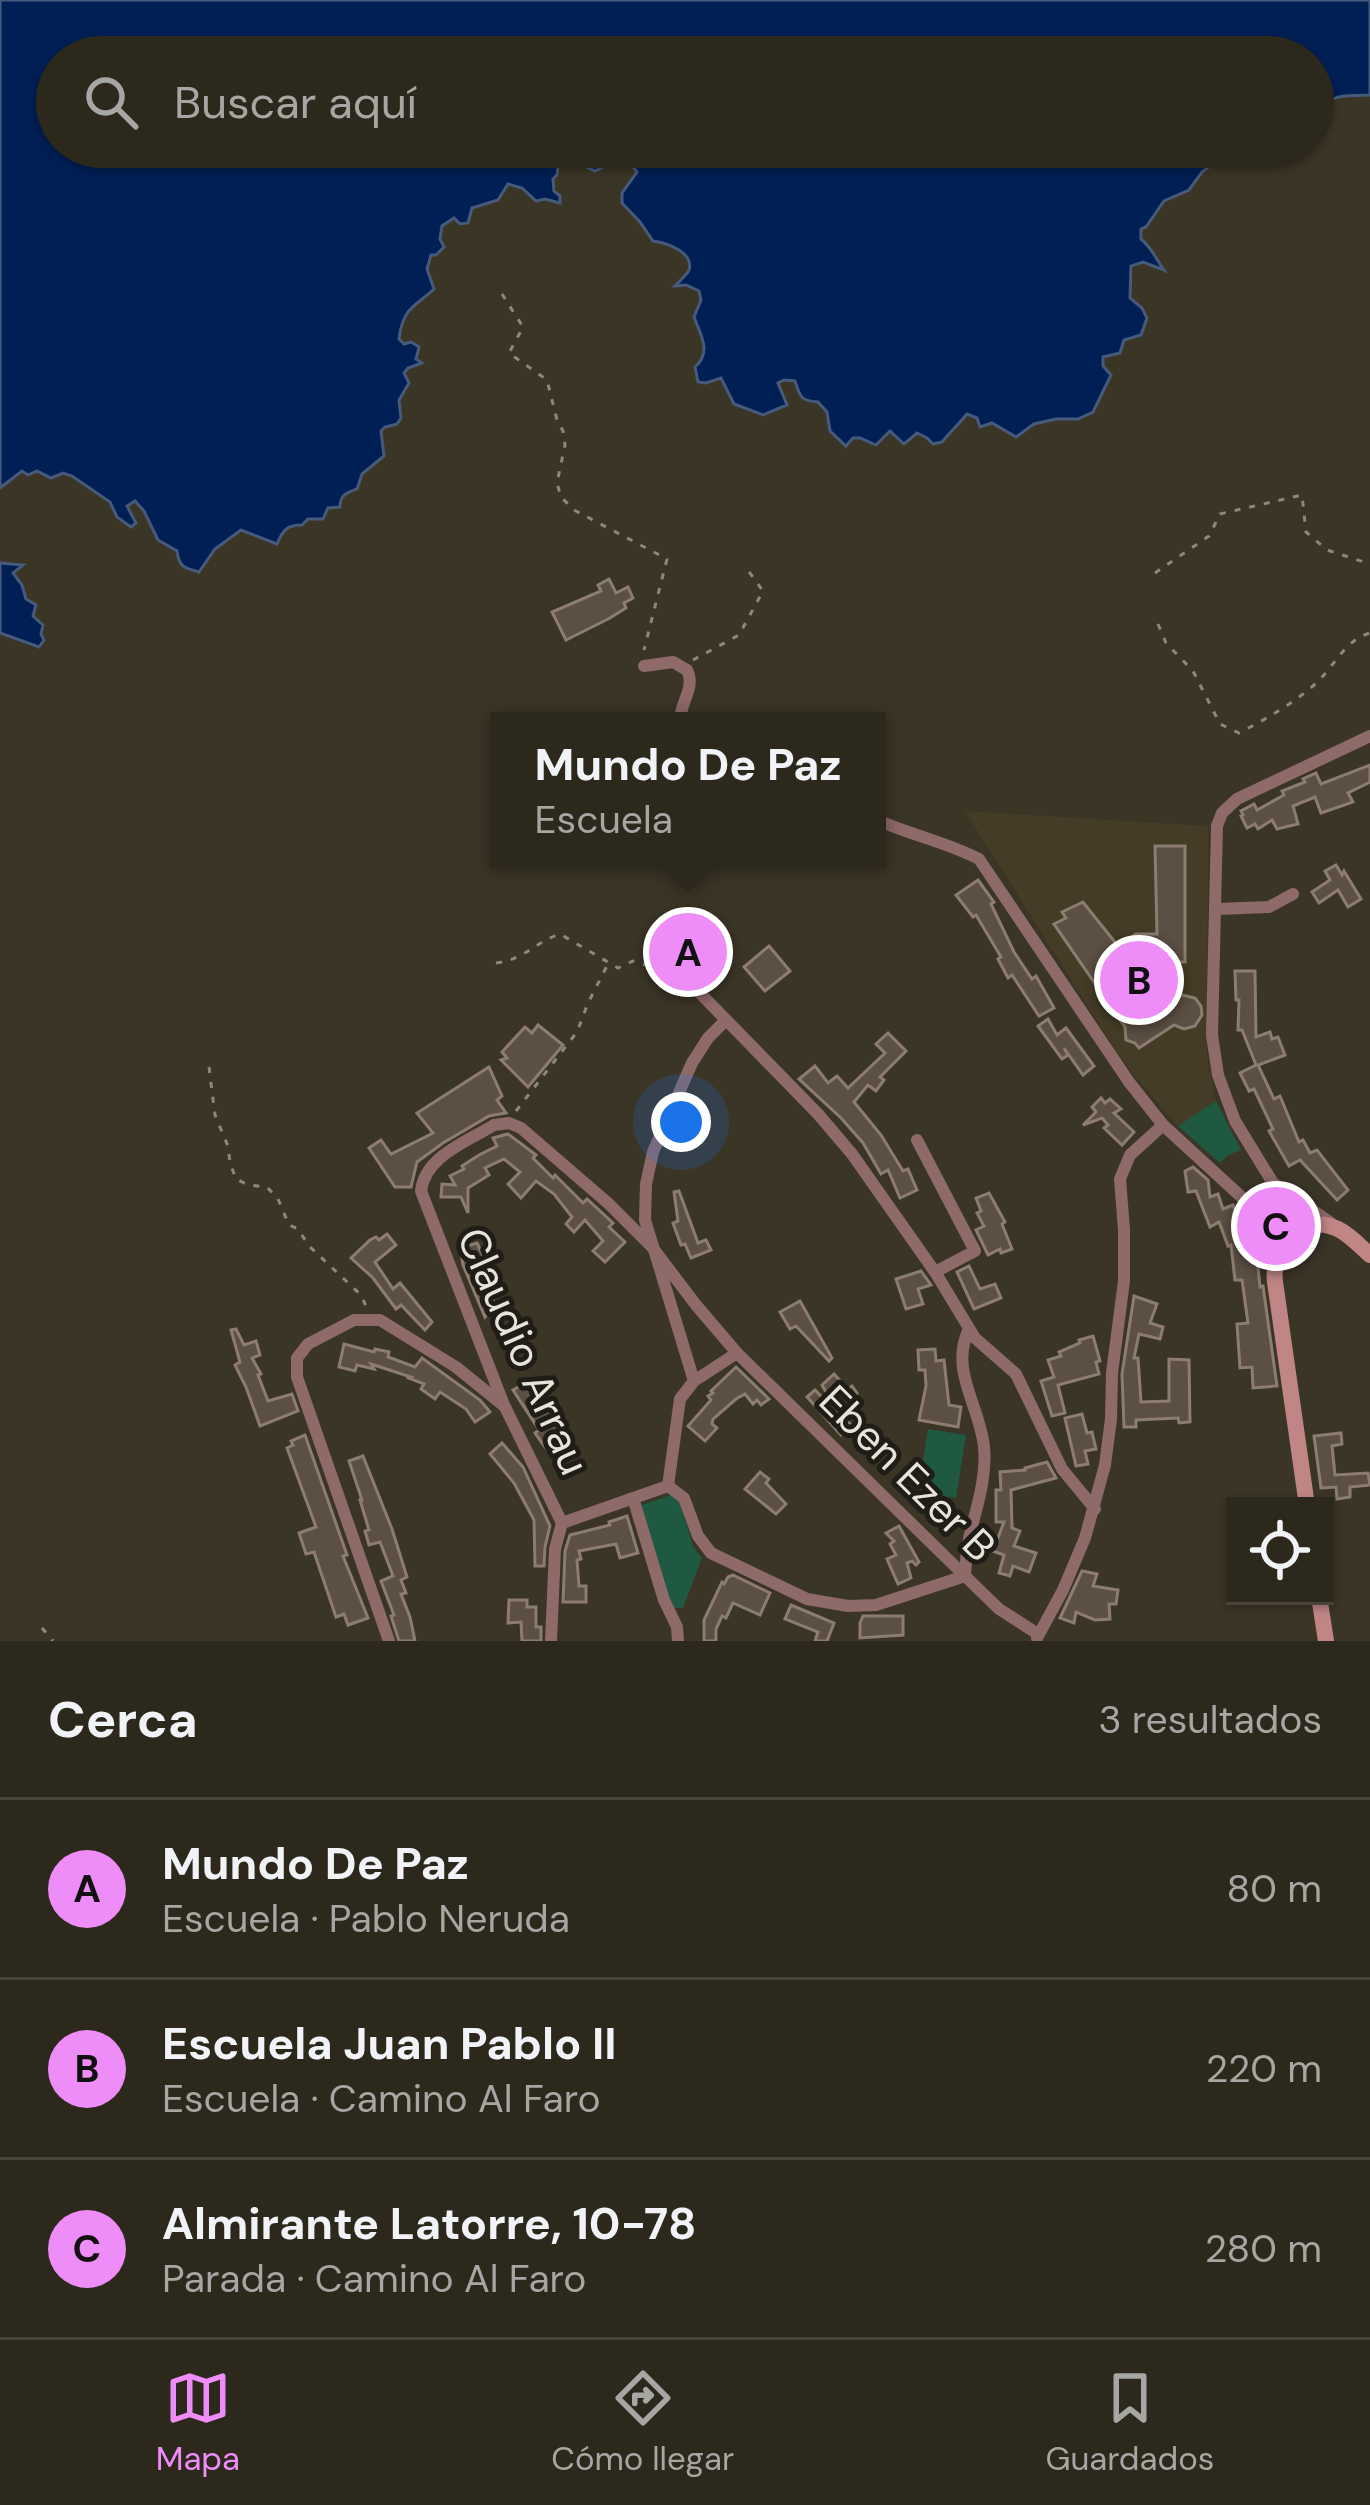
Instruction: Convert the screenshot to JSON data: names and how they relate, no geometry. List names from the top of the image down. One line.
{"streets":{"street":["Claudio Arrau","Eben Ezer B"]},"crossings":[["Claudio Arrau","Eben Ezer B"]],"page":{"search":"Buscar aquí","popup":["Mundo De Paz","Escuela"],"pins":["A","B","C"],"heading":["Cerca","3 resultados"],"list":[{"mark":"A","name":"Mundo De Paz","note":"Escuela · Pablo Neruda","value":"80 m"},{"mark":"B","name":"Escuela Juan Pablo II","note":"Escuela · Camino Al Faro","value":"220 m"},{"mark":"C","name":"Almirante Latorre, 10-78","note":"Parada · Camino Al Faro","value":"280 m"}],"nav":["Mapa","Cómo llegar","Guardados"]}}
